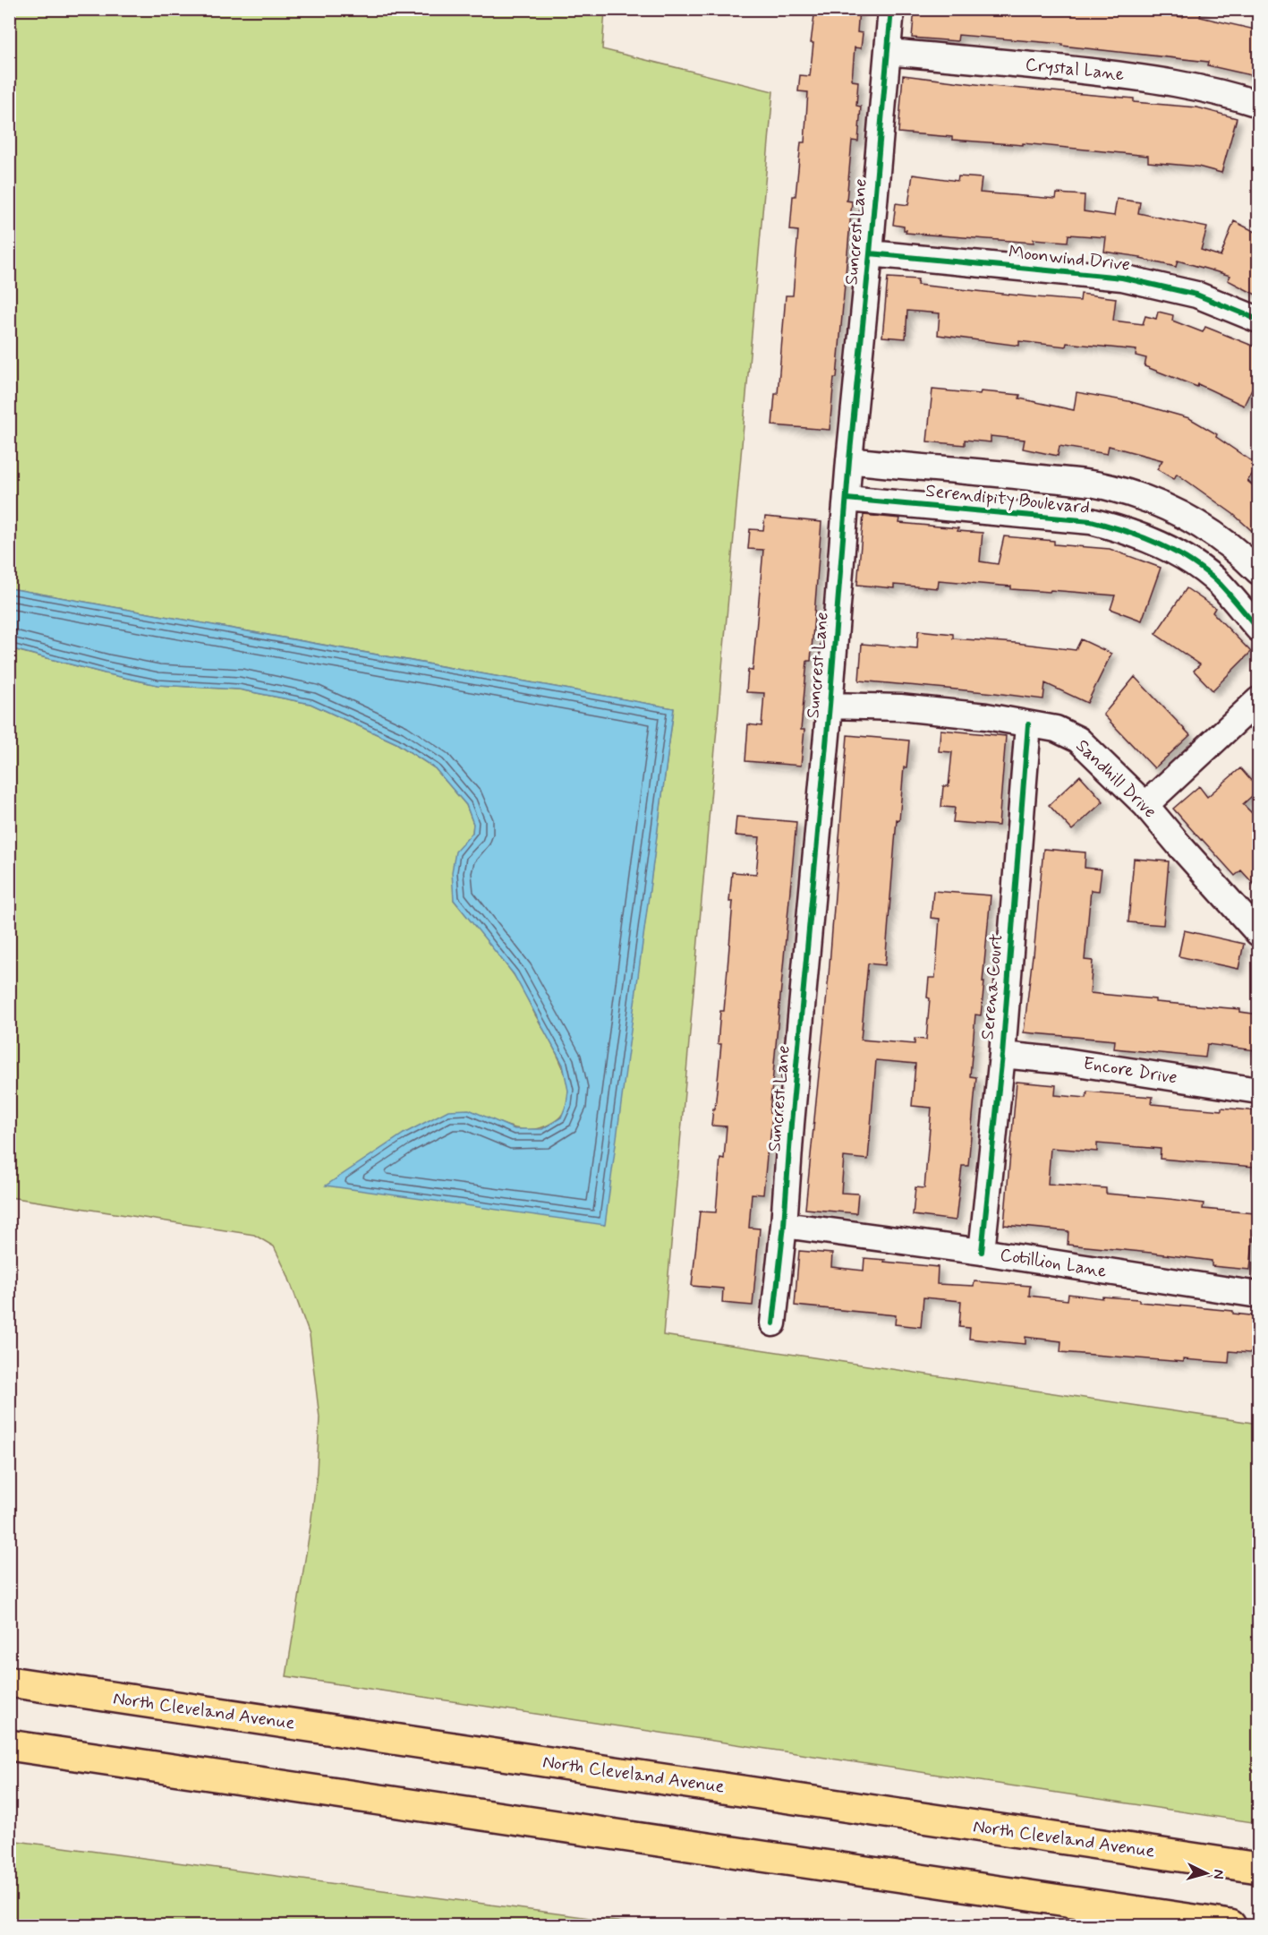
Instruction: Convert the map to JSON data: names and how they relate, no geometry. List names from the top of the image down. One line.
{"streets":{"main road":["North Cleveland Avenue"],"street":["Crystal Lane","Suncrest Lane","Moonwind Drive","Serendipity Boulevard","Sandhill Drive","Serena Court","Encore Drive","Cotillion Lane"]},"crossings":[["Crystal Lane","Suncrest Lane"],["Suncrest Lane","Moonwind Drive"],["Suncrest Lane","Serendipity Boulevard"],["Suncrest Lane","Sandhill Drive"],["Suncrest Lane","Cotillion Lane"],["Sandhill Drive","Serena Court"],["Serena Court","Encore Drive"],["Serena Court","Cotillion Lane"]],"north":"right"}
